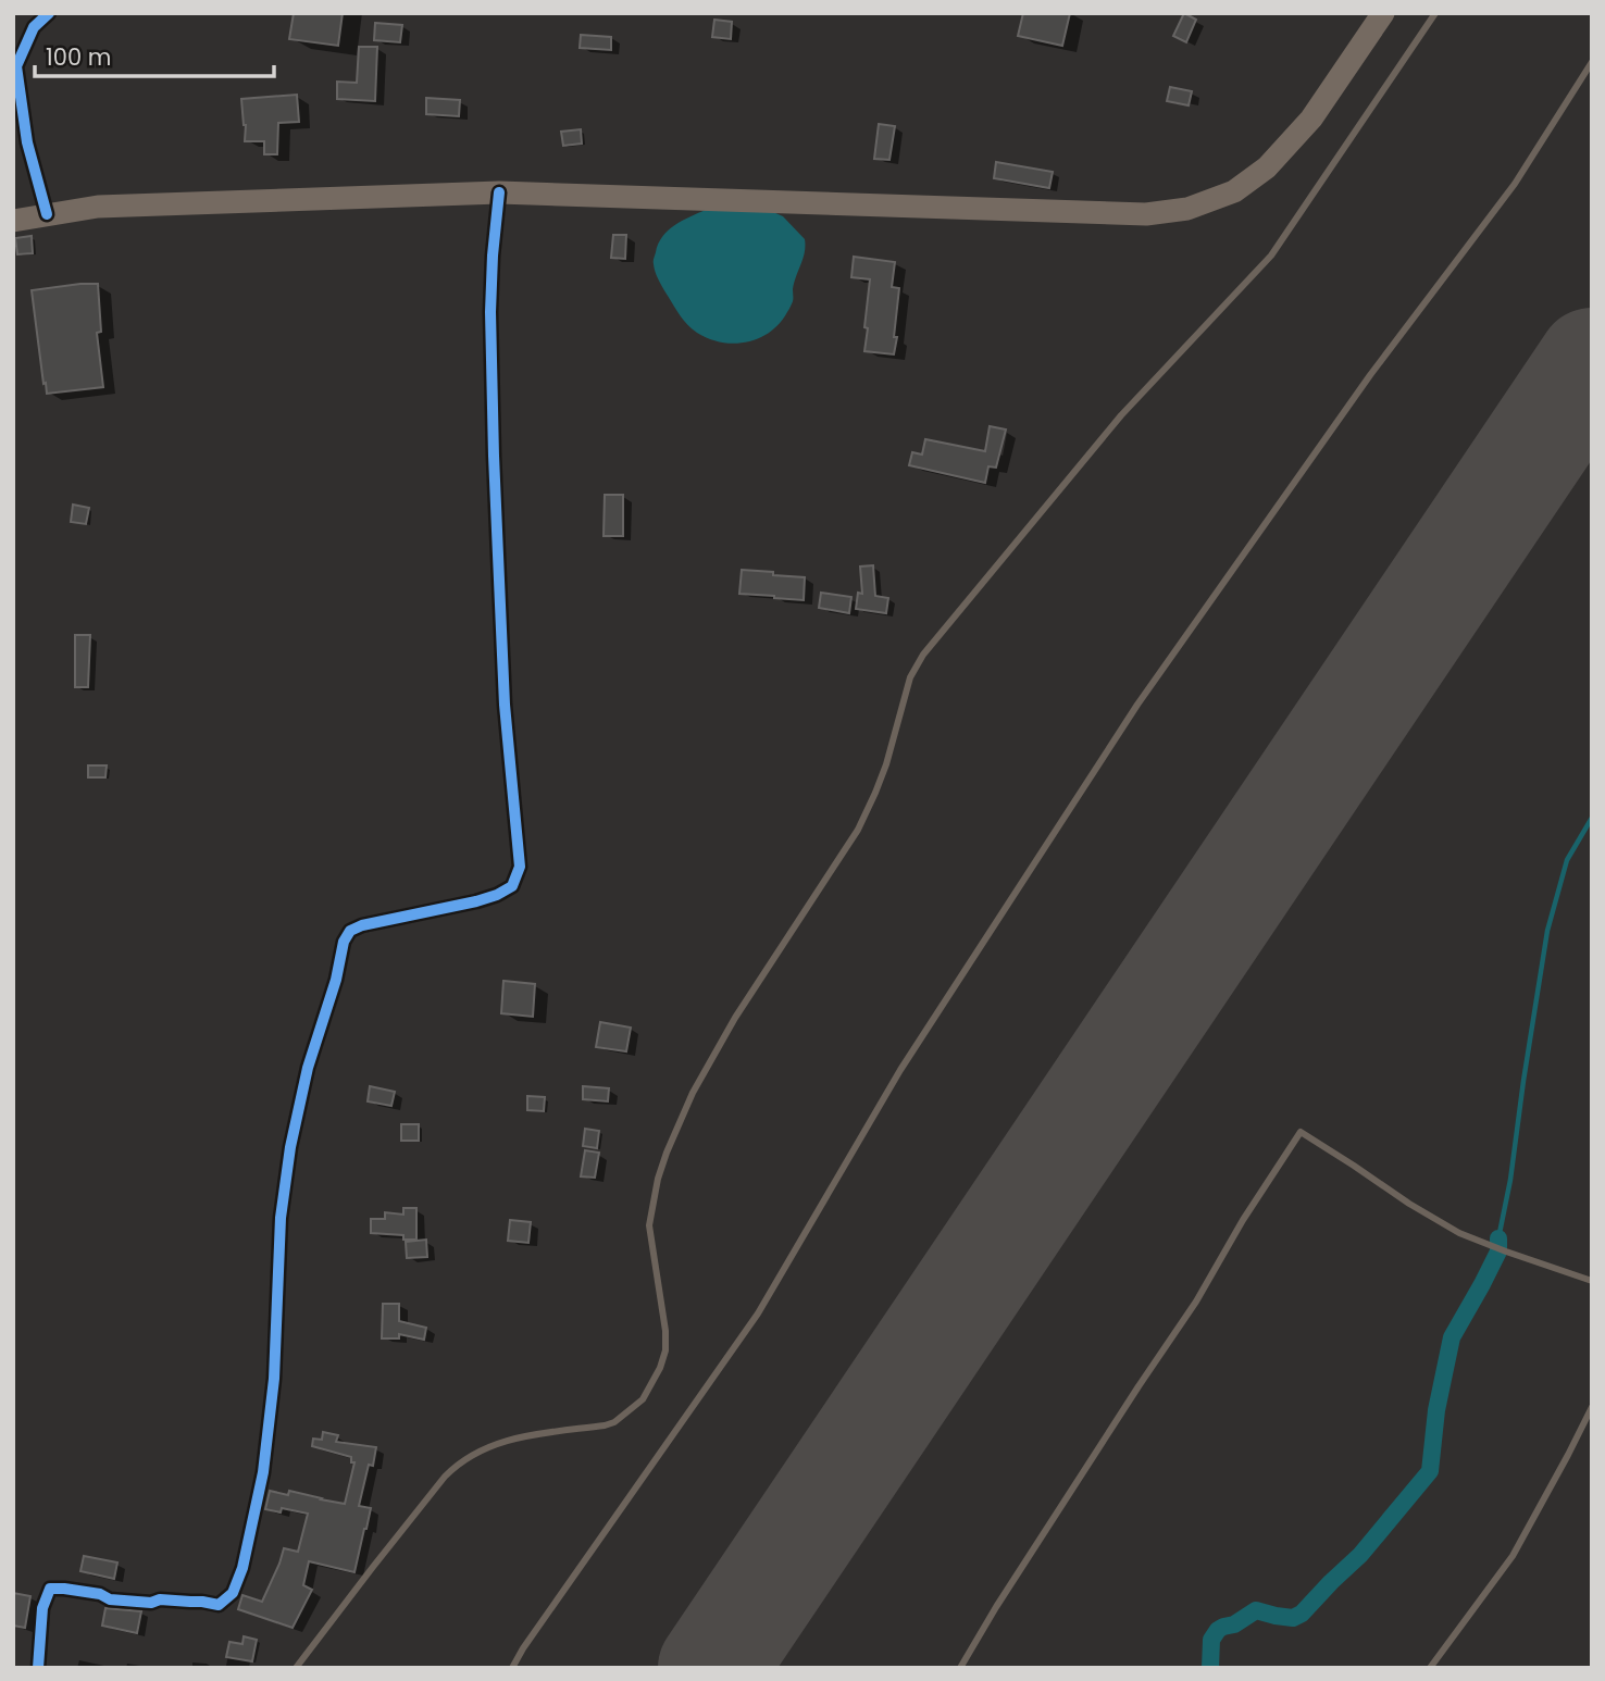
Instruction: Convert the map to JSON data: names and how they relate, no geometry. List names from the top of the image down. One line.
{"scale_bar":"100 m"}
